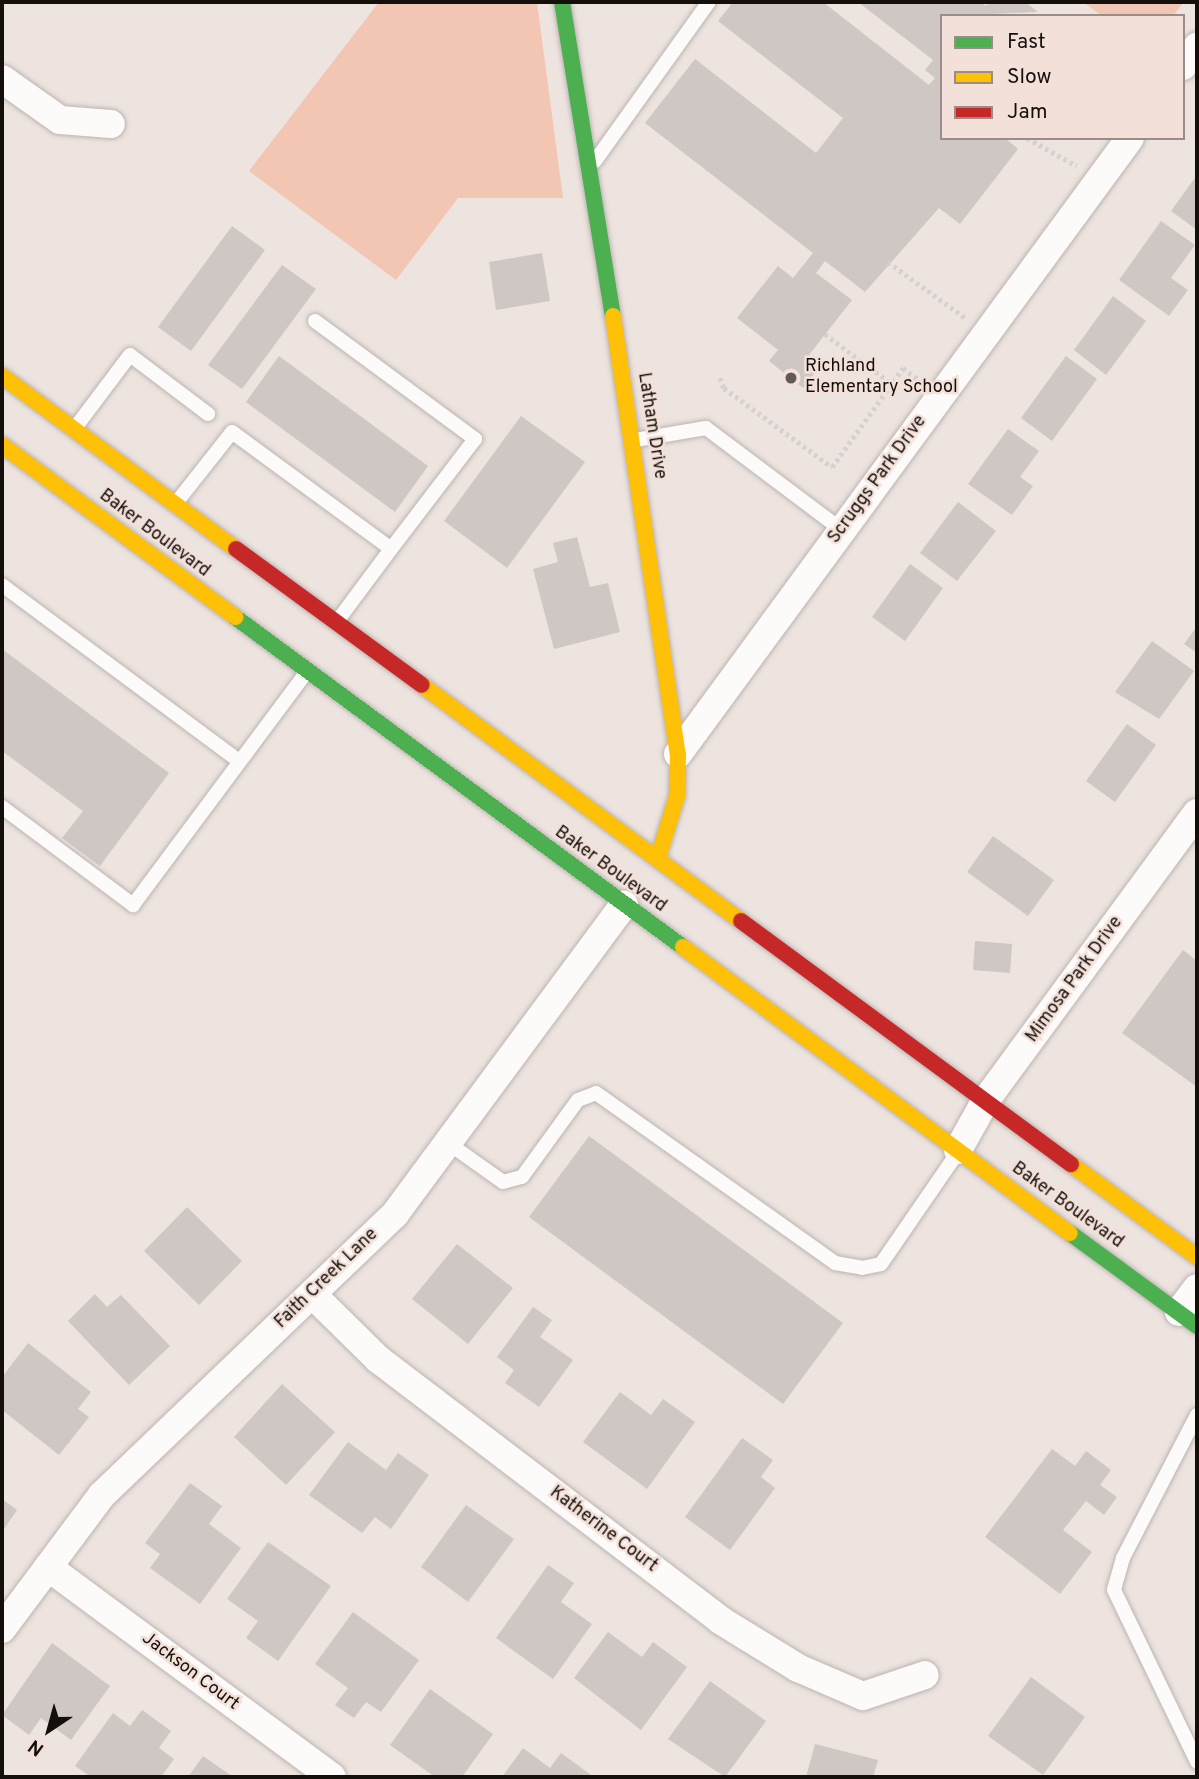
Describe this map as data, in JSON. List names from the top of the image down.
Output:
{
  "streets": {
    "main road": ["Latham Drive", "Baker Boulevard"],
    "street": [
      "Scruggs Park Drive",
      "Mimosa Park Drive",
      "Faith Creek Lane",
      "Katherine Court",
      "Jackson Court"
    ]
  },
  "crossings": [
    ["Latham Drive", "Scruggs Park Drive"],
    ["Latham Drive", "Baker Boulevard"],
    ["Latham Drive", "Faith Creek Lane"],
    ["Baker Boulevard", "Mimosa Park Drive"],
    ["Baker Boulevard", "Faith Creek Lane"],
    ["Faith Creek Lane", "Katherine Court"],
    ["Faith Creek Lane", "Jackson Court"]
  ],
  "places": ["Richland Elementary School"],
  "legend": ["Fast", "Slow", "Jam"],
  "north": "bottom left"
}
